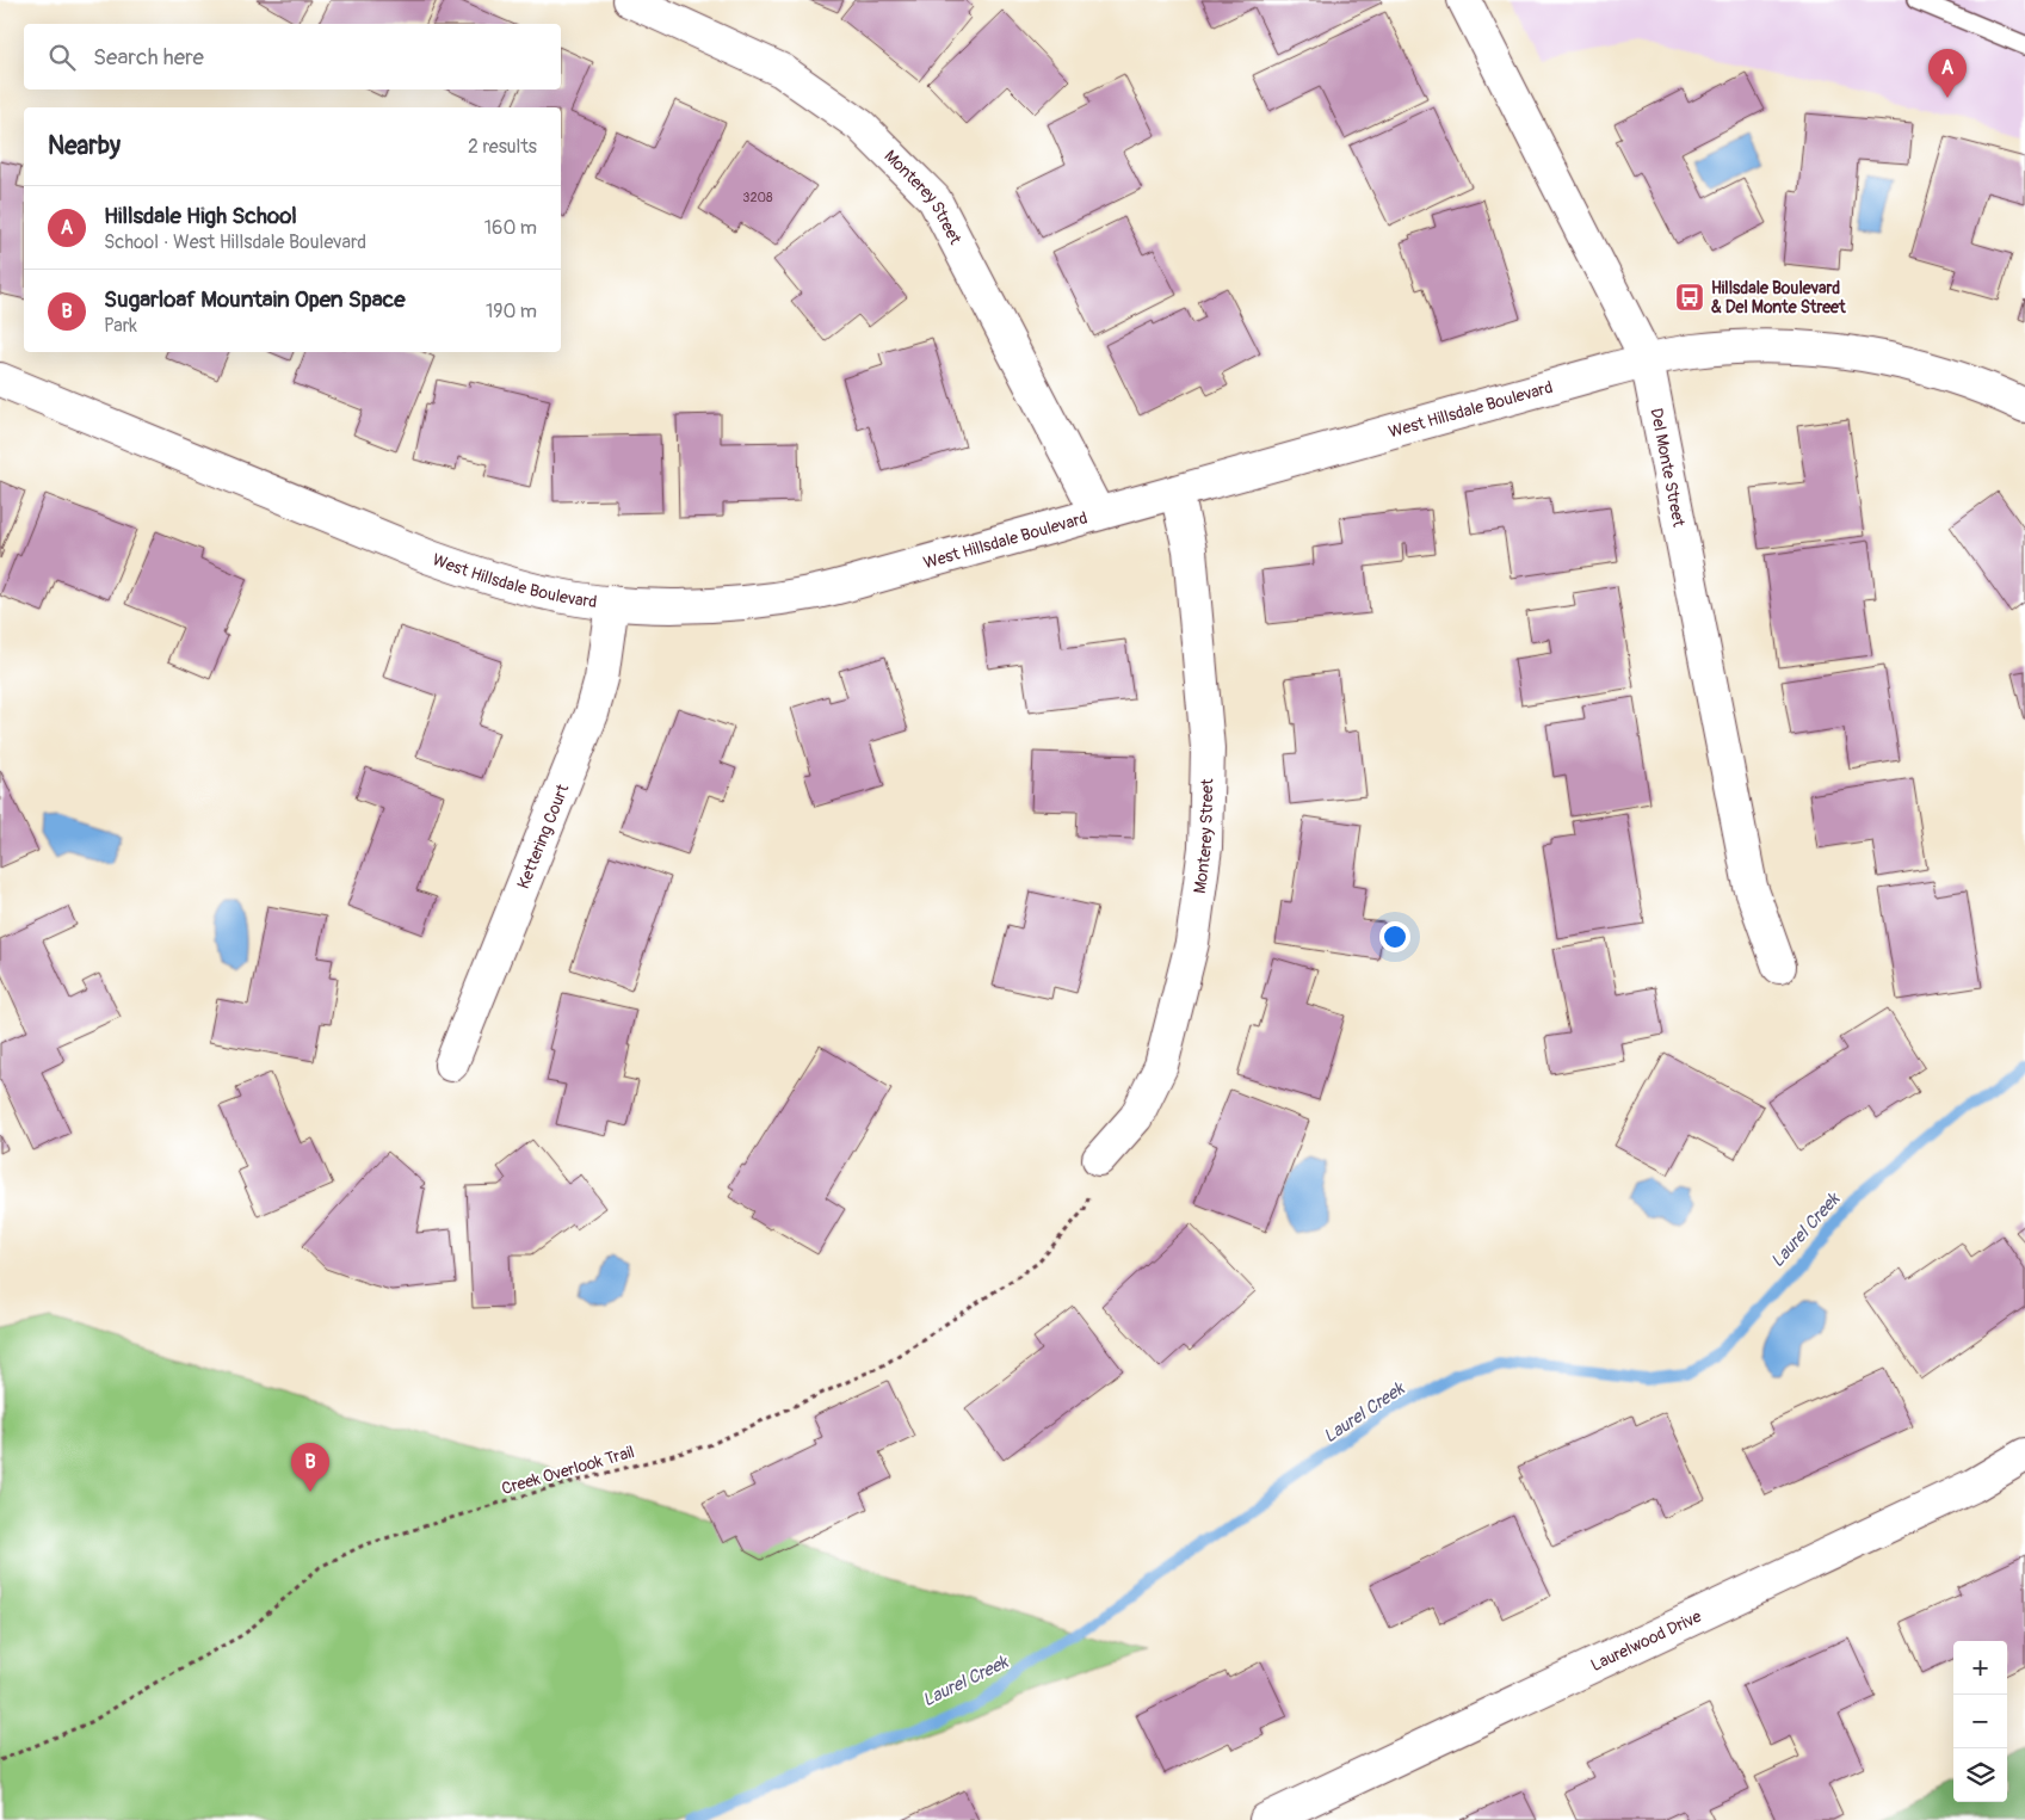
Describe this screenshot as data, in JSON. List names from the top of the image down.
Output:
{
  "streets": {
    "street": [
      "Monterey Street",
      "West Hillsdale Boulevard",
      "Del Monte Street",
      "Kettering Court",
      "Laurelwood Drive"
    ],
    "path": ["Creek Overlook Trail"]
  },
  "crossings": [
    ["Monterey Street", "West Hillsdale Boulevard"],
    ["Monterey Street", "Creek Overlook Trail"],
    ["West Hillsdale Boulevard", "Del Monte Street"],
    ["West Hillsdale Boulevard", "Kettering Court"]
  ],
  "water": ["Laurel Creek"],
  "places": {
    "bus stop": ["Hillsdale Boulevard & Del Monte Street"]
  },
  "house_numbers": ["3208"],
  "page": {
    "search": "Search here",
    "pins": ["A", "B"],
    "heading": ["Nearby", "2 results"],
    "list": [
      {
        "mark": "A",
        "name": "Hillsdale High School",
        "note": "School · West Hillsdale Boulevard",
        "value": "160 m"
      },
      {
        "mark": "B",
        "name": "Sugarloaf Mountain Open Space",
        "note": "Park",
        "value": "190 m"
      }
    ],
    "map_buttons": ["+", "−"]
  }
}
